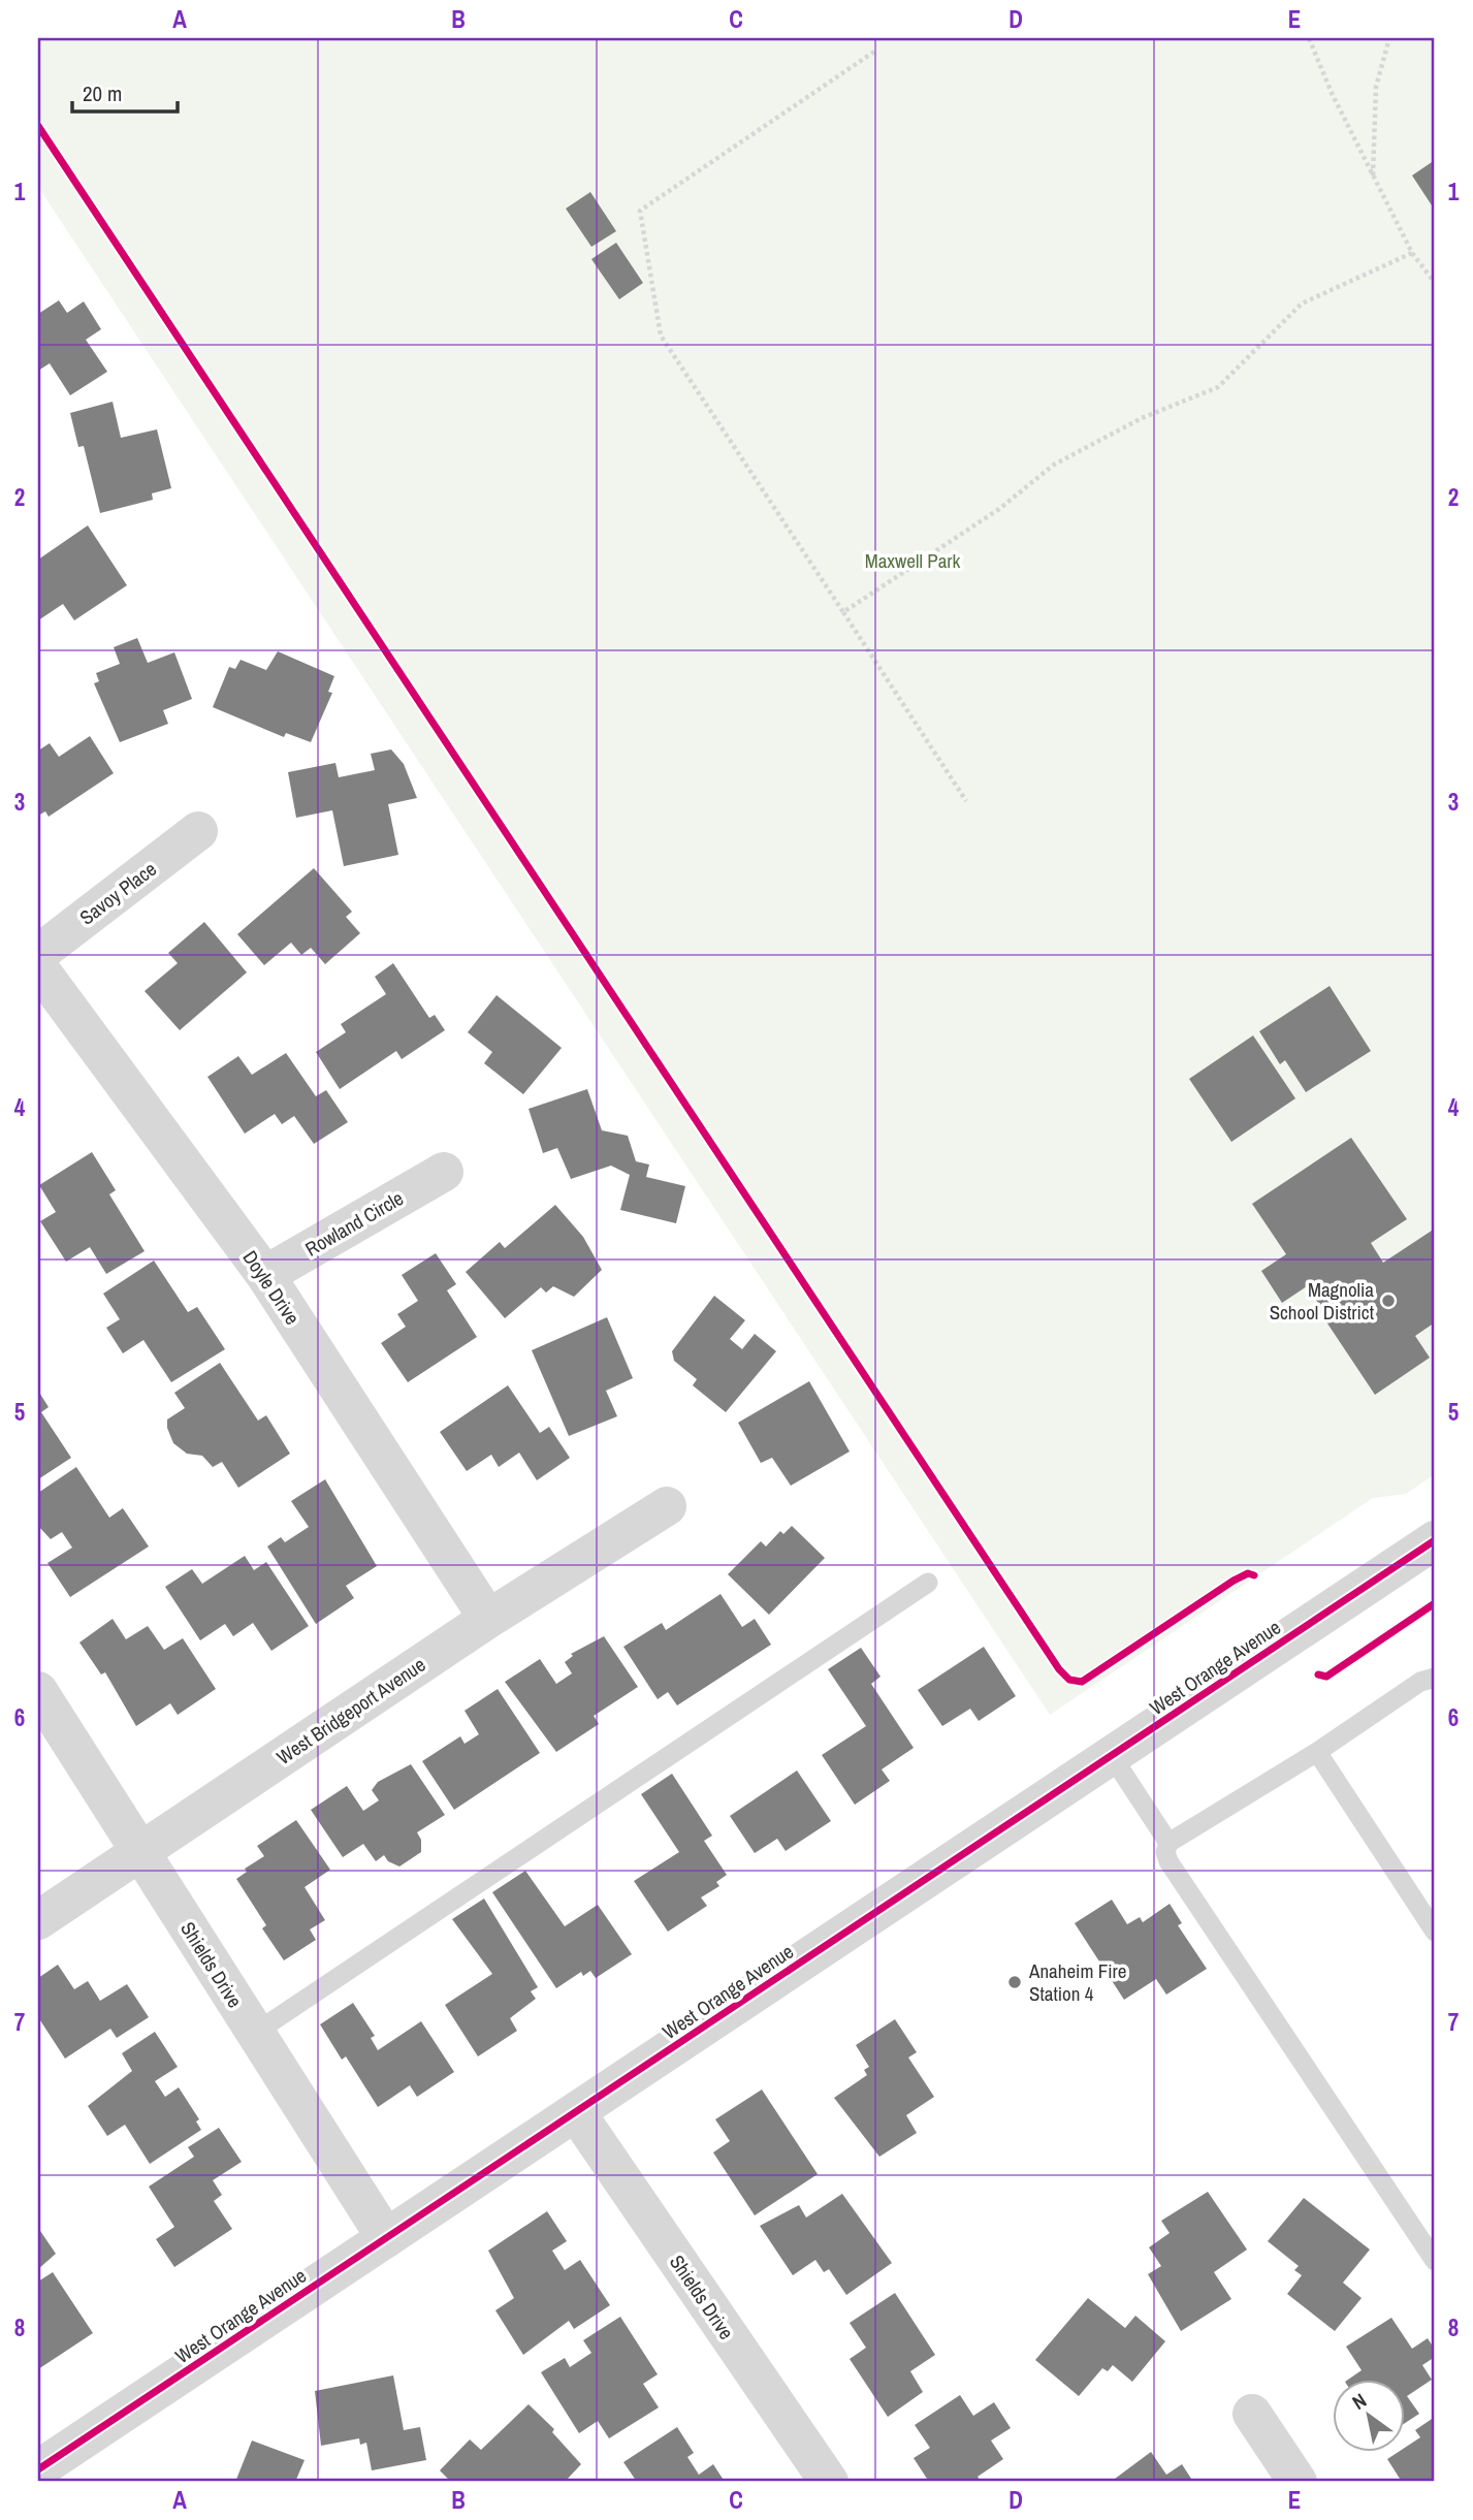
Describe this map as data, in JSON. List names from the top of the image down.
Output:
{
  "streets": {
    "street": [
      "Savoy Place",
      "Rowland Circle",
      "Doyle Drive",
      "West Orange Avenue",
      "West Bridgeport Avenue",
      "Shields Drive"
    ]
  },
  "crossings": [
    ["Rowland Circle", "Doyle Drive"],
    ["Doyle Drive", "West Bridgeport Avenue"],
    ["West Orange Avenue", "Shields Drive"],
    ["West Bridgeport Avenue", "Shields Drive"]
  ],
  "parks": ["Maxwell Park"],
  "places": ["Magnolia School District", "Anaheim Fire Station 4"],
  "scale_bar": "20 m",
  "north": "top left",
  "grid": {
    "columns": [
      "A",
      "B",
      "C",
      "D",
      "E"
    ],
    "rows": [
      "1",
      "2",
      "3",
      "4",
      "5",
      "6",
      "7",
      "8"
    ]
  }
}
